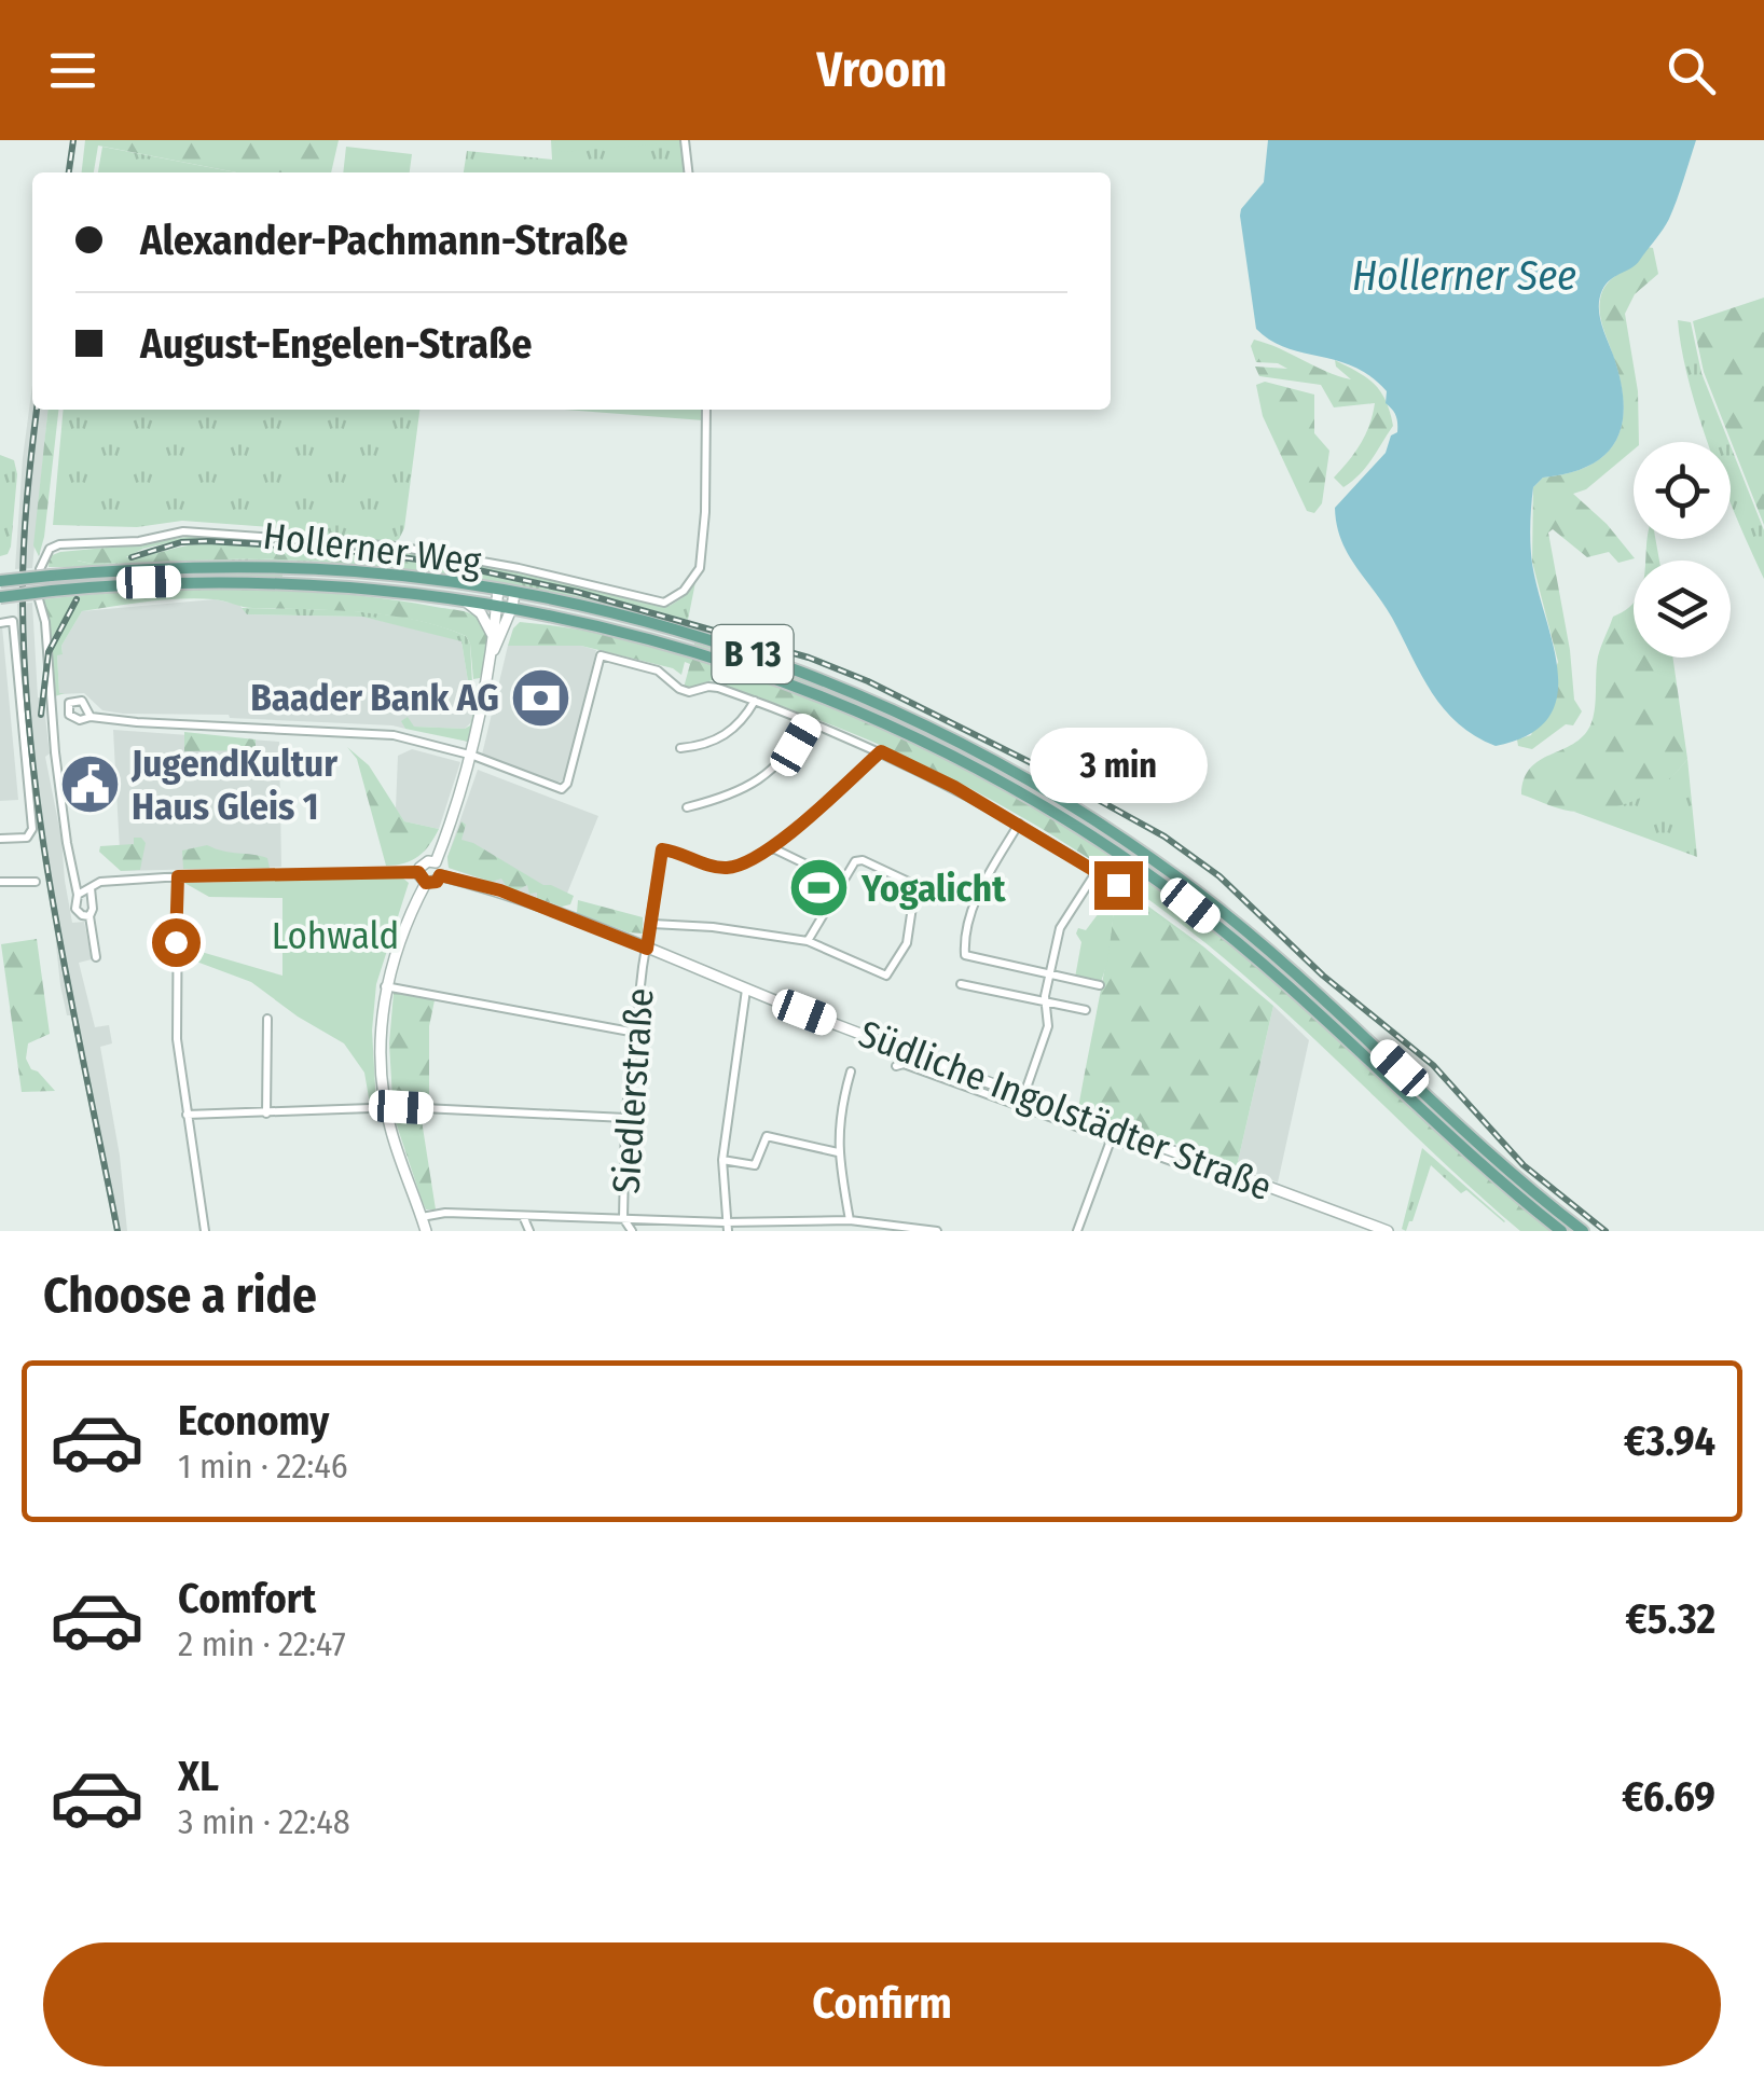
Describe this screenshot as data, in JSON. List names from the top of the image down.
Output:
{
  "streets": {
    "main road": ["B 13"],
    "street": ["Hollerner Weg", "Siedlerstraße", "Südliche Ingolstädter Straße"]
  },
  "crossings": [
    ["Hollerner Weg", "B 13"],
    ["Siedlerstraße", "Südliche Ingolstädter Straße"]
  ],
  "water": ["Hollerner See"],
  "parks": ["Lohwald"],
  "places": {
    "bank": ["Baader Bank AG"],
    "public building": ["JugendKultur Haus Gleis 1"],
    "sports": ["Yogalicht"]
  },
  "page": {
    "header": "Vroom",
    "banner": ["Alexander-Pachmann-Straße", "August-Engelen-Straße"],
    "bubble": "3 min",
    "heading": "Choose a ride",
    "list": [
      {
        "name": "Economy",
        "note": "1 min · 22:46",
        "value": "€3.94"
      },
      {
        "name": "Comfort",
        "note": "2 min · 22:47",
        "value": "€5.32"
      },
      {
        "name": "XL",
        "note": "3 min · 22:48",
        "value": "€6.69"
      }
    ],
    "buttons": "Confirm"
  }
}
